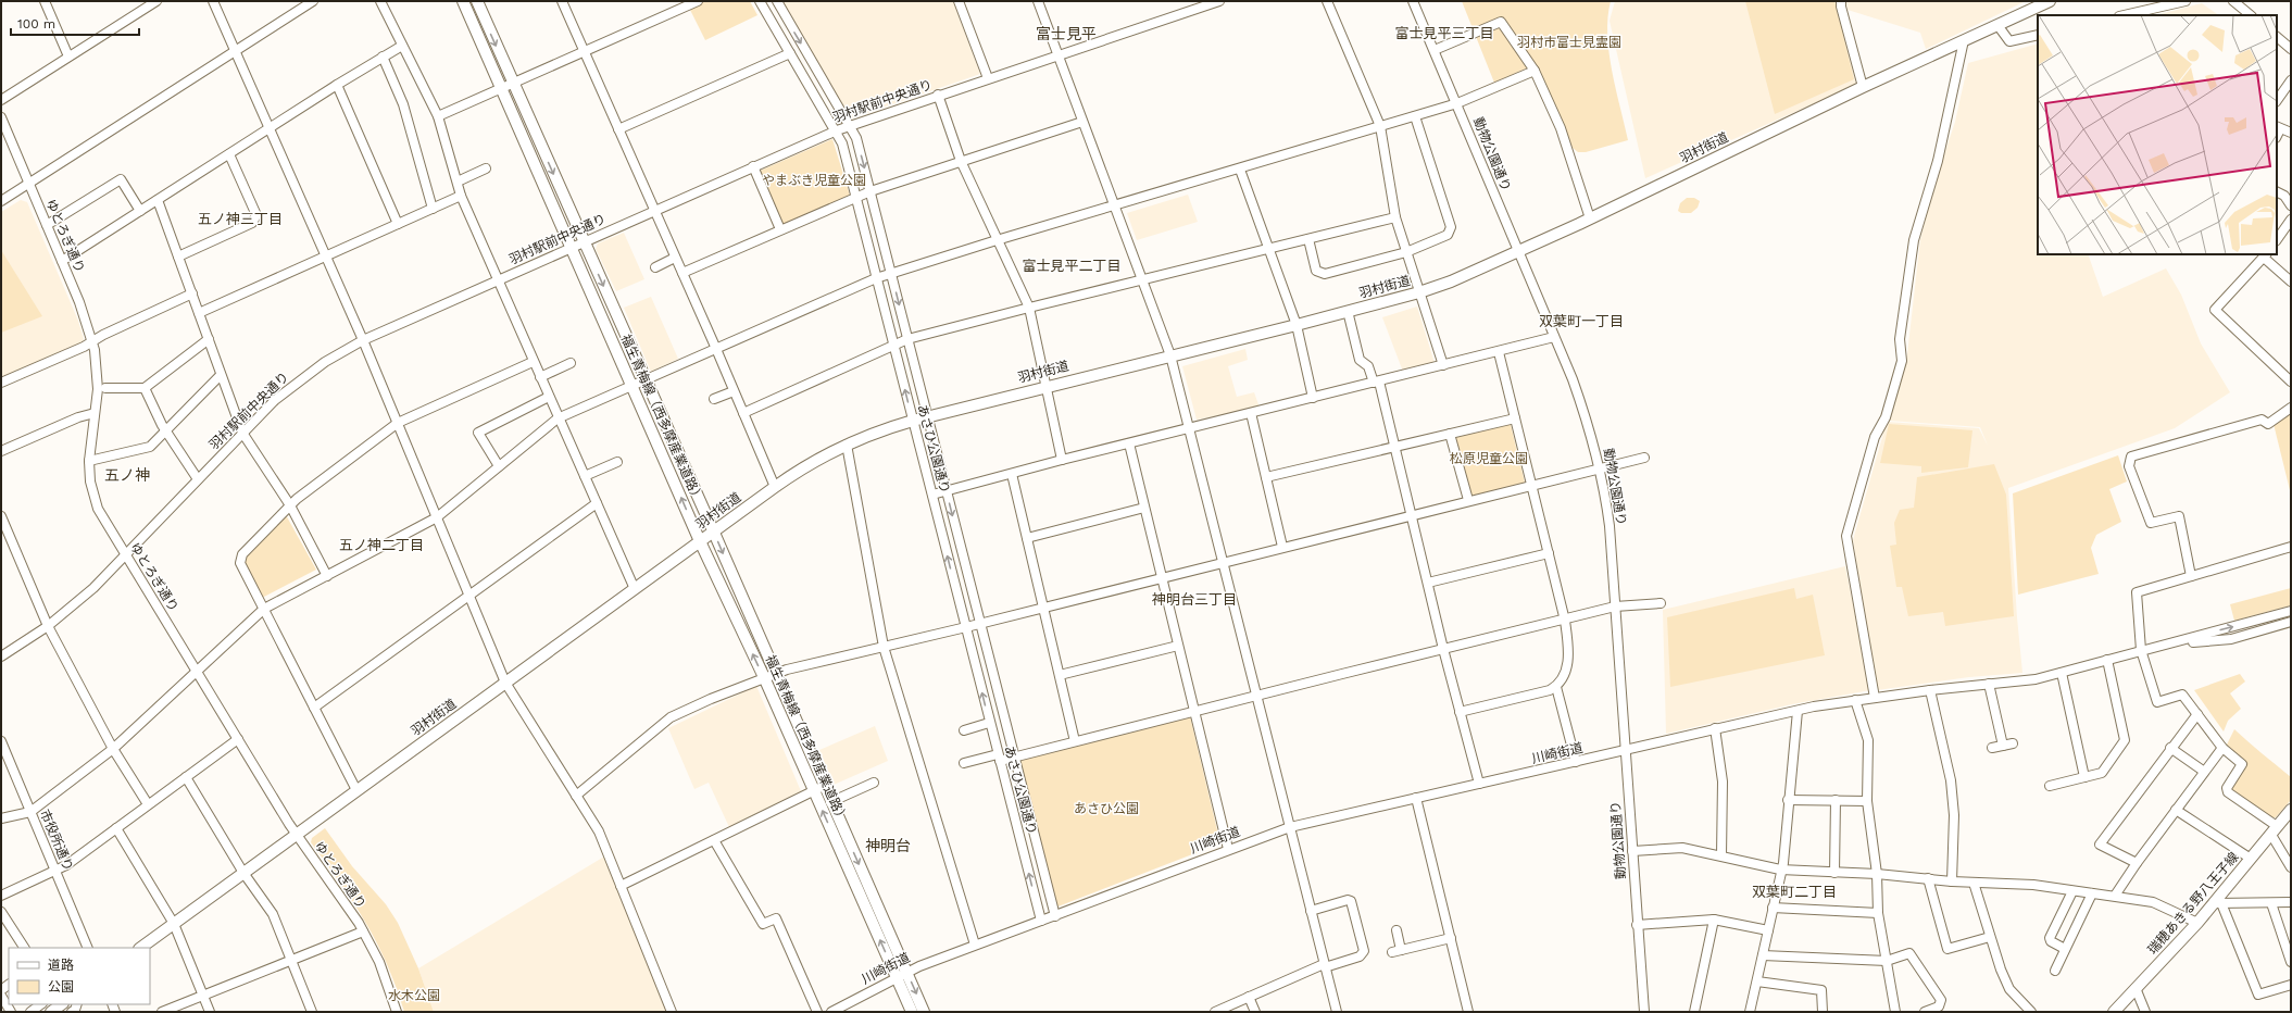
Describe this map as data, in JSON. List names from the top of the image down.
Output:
{
  "streets": {
    "main road": ["羽村街道", "福生青梅線（西多摩産業道路）", "瑞穂あきる野八王子線"],
    "street": [
      "羽村駅前中央通り",
      "動物公園通り",
      "ゆとろぎ通り",
      "あさひ公園通り",
      "川崎街道",
      "市役所通り"
    ]
  },
  "crossings": [
    ["羽村駅前中央通り", "ゆとろぎ通り"],
    ["羽村駅前中央通り", "福生青梅線（西多摩産業道路）"],
    ["羽村駅前中央通り", "あさひ公園通り"],
    ["羽村街道", "動物公園通り"],
    ["羽村街道", "ゆとろぎ通り"],
    ["羽村街道", "福生青梅線（西多摩産業道路）"],
    ["羽村街道", "あさひ公園通り"],
    ["動物公園通り", "川崎街道"],
    ["福生青梅線（西多摩産業道路）", "川崎街道"],
    ["あさひ公園通り", "川崎街道"]
  ],
  "districts": [
    "富士見平三丁目",
    "富士見平",
    "五ノ神三丁目",
    "富士見平二丁目",
    "双葉町一丁目",
    "五ノ神",
    "五ノ神二丁目",
    "神明台三丁目",
    "神明台",
    "双葉町二丁目"
  ],
  "parks": [
    "羽村市富士見霊園",
    "やまぶき児童公園",
    "松原児童公園",
    "あさひ公園",
    "水木公園"
  ],
  "legend": ["道路", "公園"],
  "scale_bar": "100 m"
}
